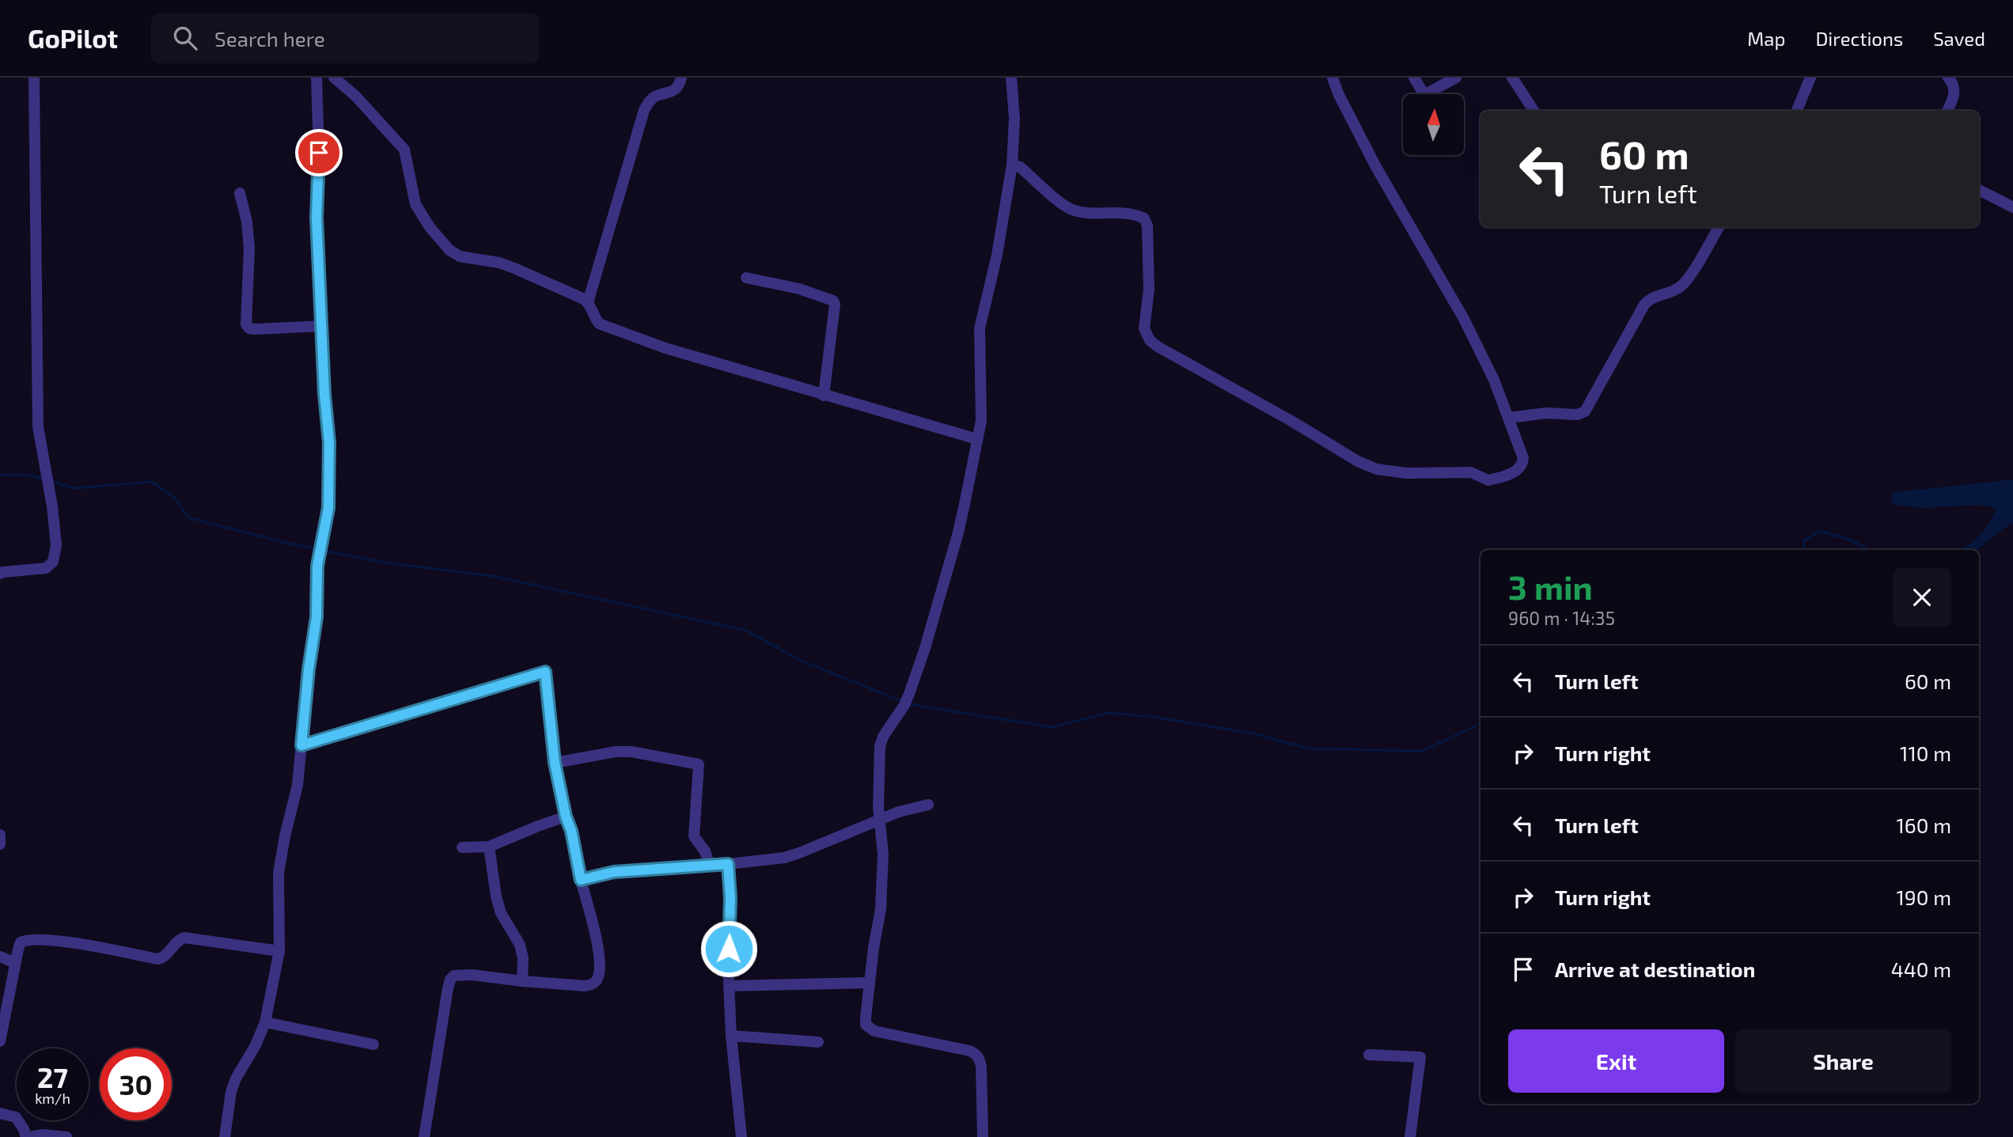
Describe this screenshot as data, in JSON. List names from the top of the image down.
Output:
{
  "north": "top",
  "page": {
    "header": "GoPilot",
    "search": "Search here",
    "nav": ["Map", "Directions", "Saved"],
    "turn": ["60 m", "Turn left"],
    "heading": ["3 min", "960 m · 14:35"],
    "list": [
      {
        "name": "Turn left",
        "value": "60 m"
      },
      {
        "name": "Turn right",
        "value": "110 m"
      },
      {
        "name": "Turn left",
        "value": "160 m"
      },
      {
        "name": "Turn right",
        "value": "190 m"
      },
      {
        "name": "Arrive at destination",
        "value": "440 m"
      }
    ],
    "buttons": ["Exit", "Share"],
    "speed": "27 km/h",
    "limit": "30"
  }
}
